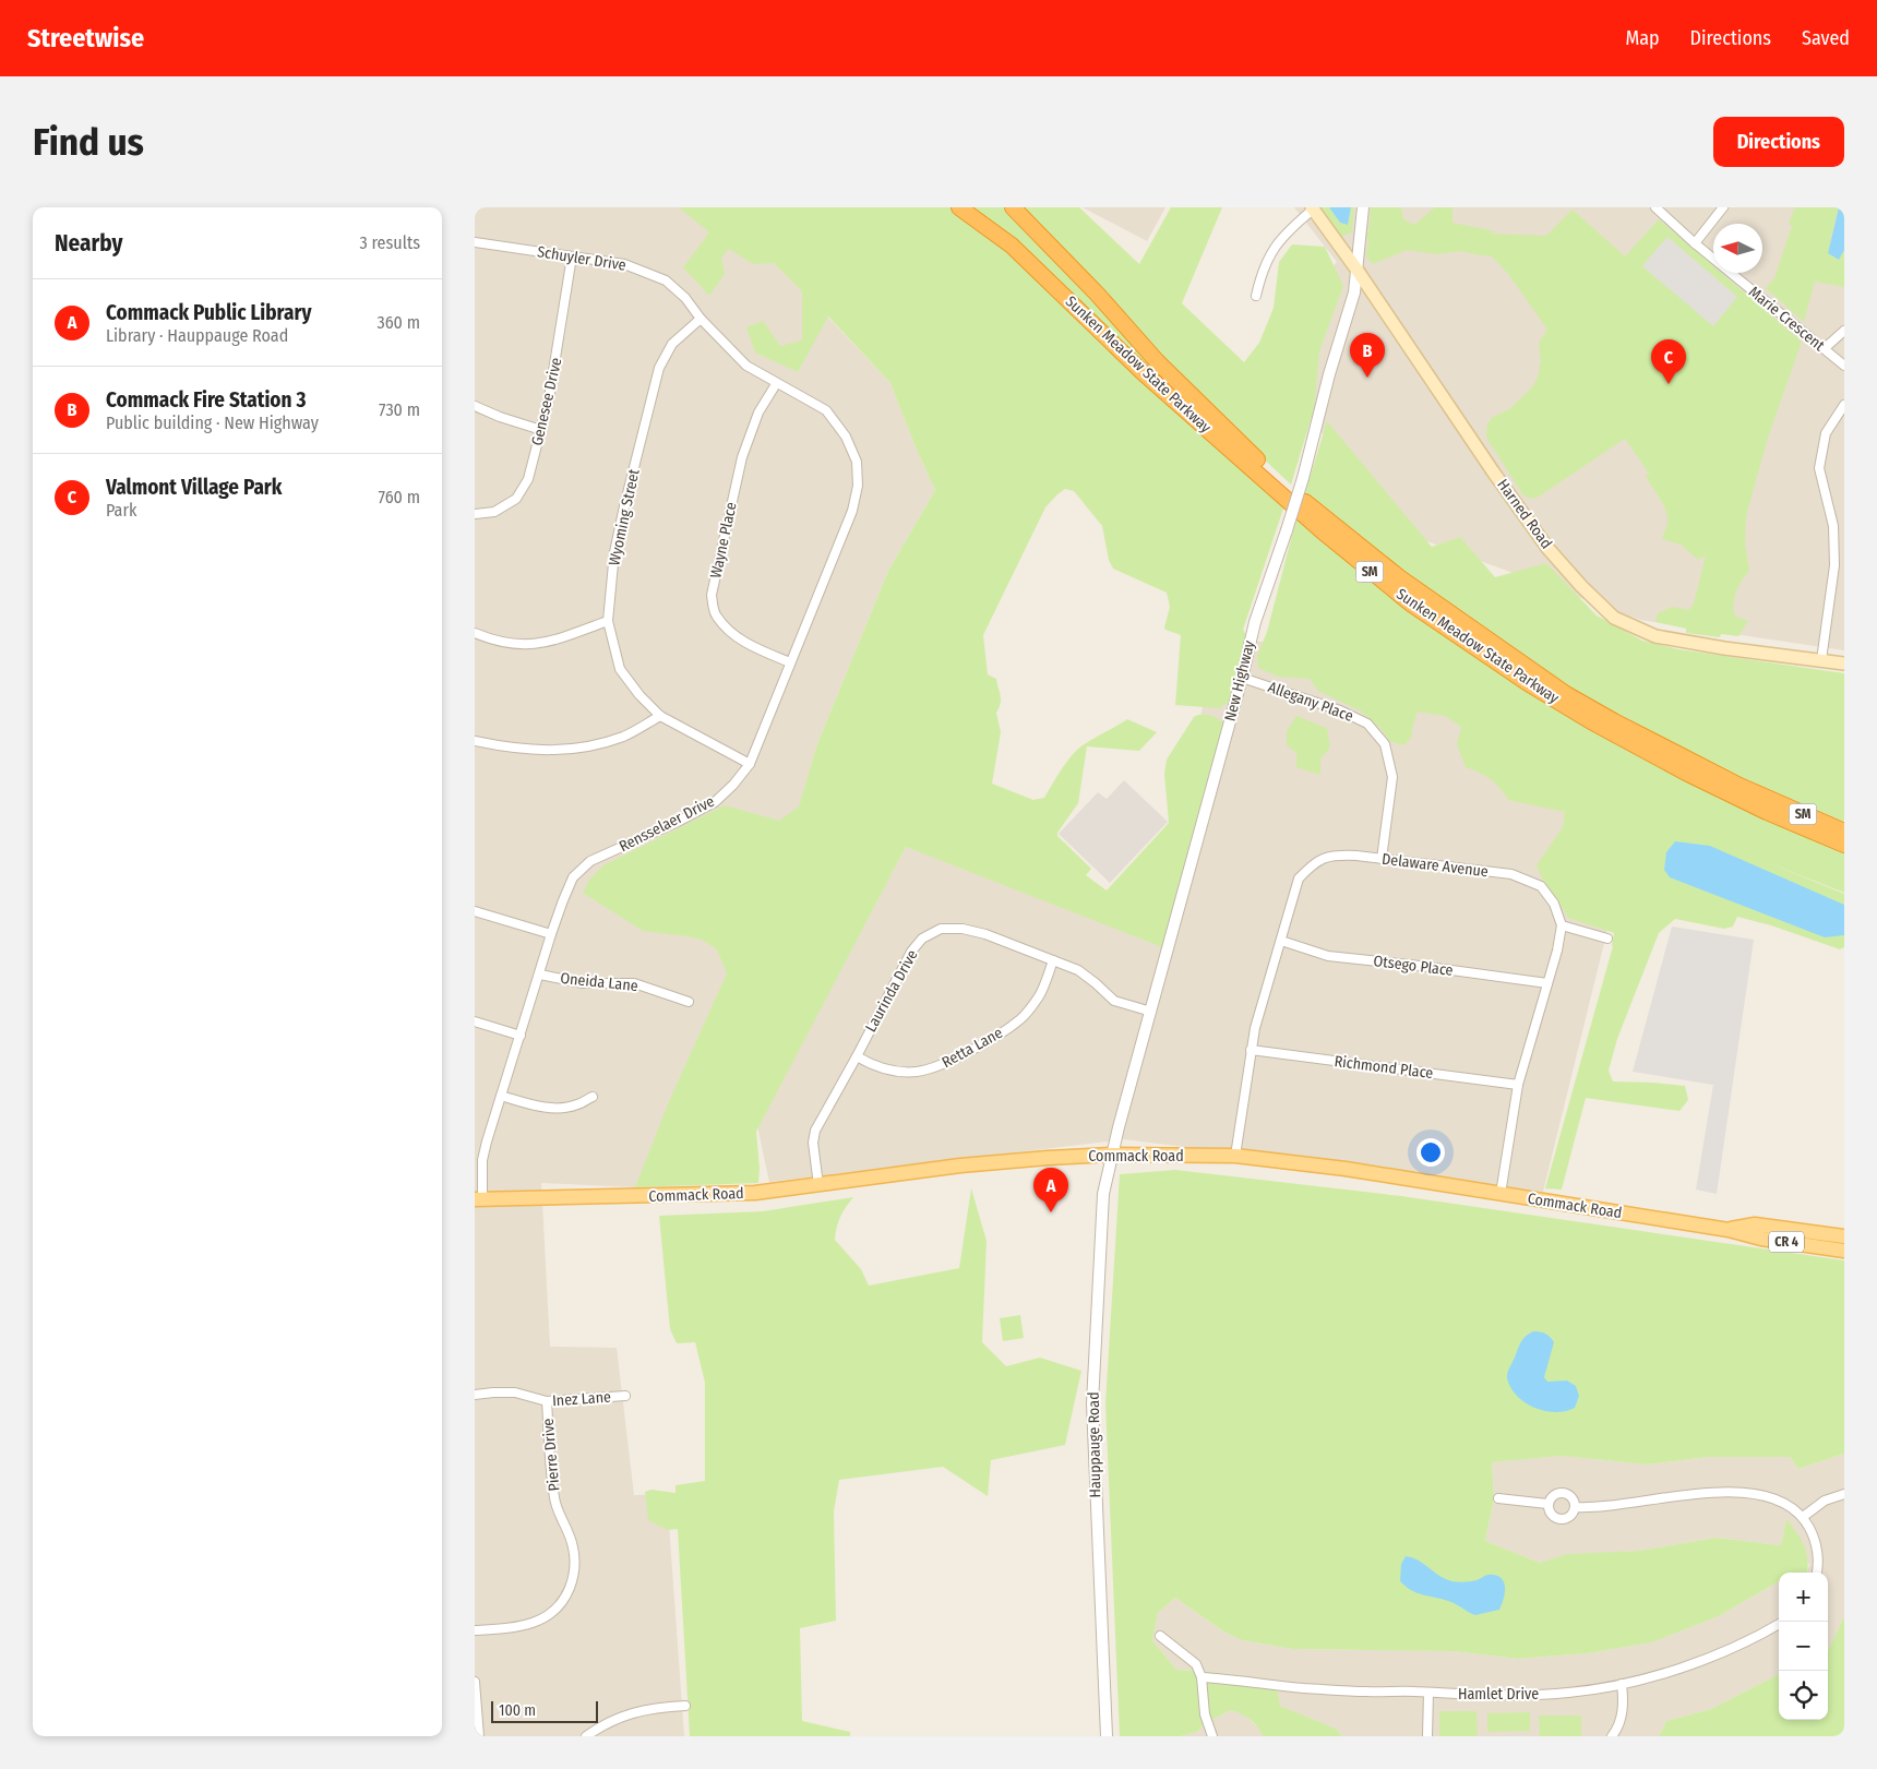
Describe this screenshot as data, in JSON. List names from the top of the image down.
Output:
{
  "streets": {
    "highway": ["Sunken Meadow State Parkway", "SM"],
    "main road": ["Harned Road", "Commack Road", "CR 4"],
    "street": [
      "Schuyler Drive",
      "Marie Crescent",
      "Genesee Drive",
      "Wyoming Street",
      "Wayne Place",
      "New Highway",
      "Allegany Place",
      "Rensselaer Drive",
      "Delaware Avenue",
      "Otsego Place",
      "Oneida Lane",
      "Laurinda Drive",
      "Retta Lane",
      "Richmond Place",
      "Inez Lane",
      "Hauppauge Road",
      "Pierre Drive",
      "Hamlet Drive"
    ]
  },
  "crossings": [
    ["Schuyler Drive", "Genesee Drive"],
    ["Schuyler Drive", "Wyoming Street"],
    ["Schuyler Drive", "Wayne Place"],
    ["Schuyler Drive", "Rensselaer Drive"],
    ["Harned Road", "New Highway"],
    ["Wyoming Street", "Rensselaer Drive"],
    ["Wayne Place", "Rensselaer Drive"],
    ["New Highway", "Allegany Place"],
    ["New Highway", "Laurinda Drive"],
    ["New Highway", "Commack Road"],
    ["New Highway", "Hauppauge Road"],
    ["Allegany Place", "Delaware Avenue"],
    ["Rensselaer Drive", "Oneida Lane"],
    ["Rensselaer Drive", "Commack Road"],
    ["Delaware Avenue", "Otsego Place"],
    ["Delaware Avenue", "Richmond Place"],
    ["Delaware Avenue", "Commack Road"],
    ["Laurinda Drive", "Retta Lane"],
    ["Laurinda Drive", "Commack Road"],
    ["Commack Road", "Hauppauge Road"],
    ["Inez Lane", "Pierre Drive"]
  ],
  "scale_bar": "100 m",
  "north": "left",
  "page": {
    "header": "Streetwise",
    "nav": ["Map", "Directions", "Saved"],
    "buttons": "Directions",
    "title": "Find us",
    "heading": ["Nearby", "3 results"],
    "list": [
      {
        "mark": "A",
        "name": "Commack Public Library",
        "note": "Library · Hauppauge Road",
        "value": "360 m"
      },
      {
        "mark": "B",
        "name": "Commack Fire Station 3",
        "note": "Public building · New Highway",
        "value": "730 m"
      },
      {
        "mark": "C",
        "name": "Valmont Village Park",
        "note": "Park",
        "value": "760 m"
      }
    ],
    "pins": ["B", "C", "A"],
    "map_buttons": ["+", "−"],
    "scale": "100 m"
  }
}
